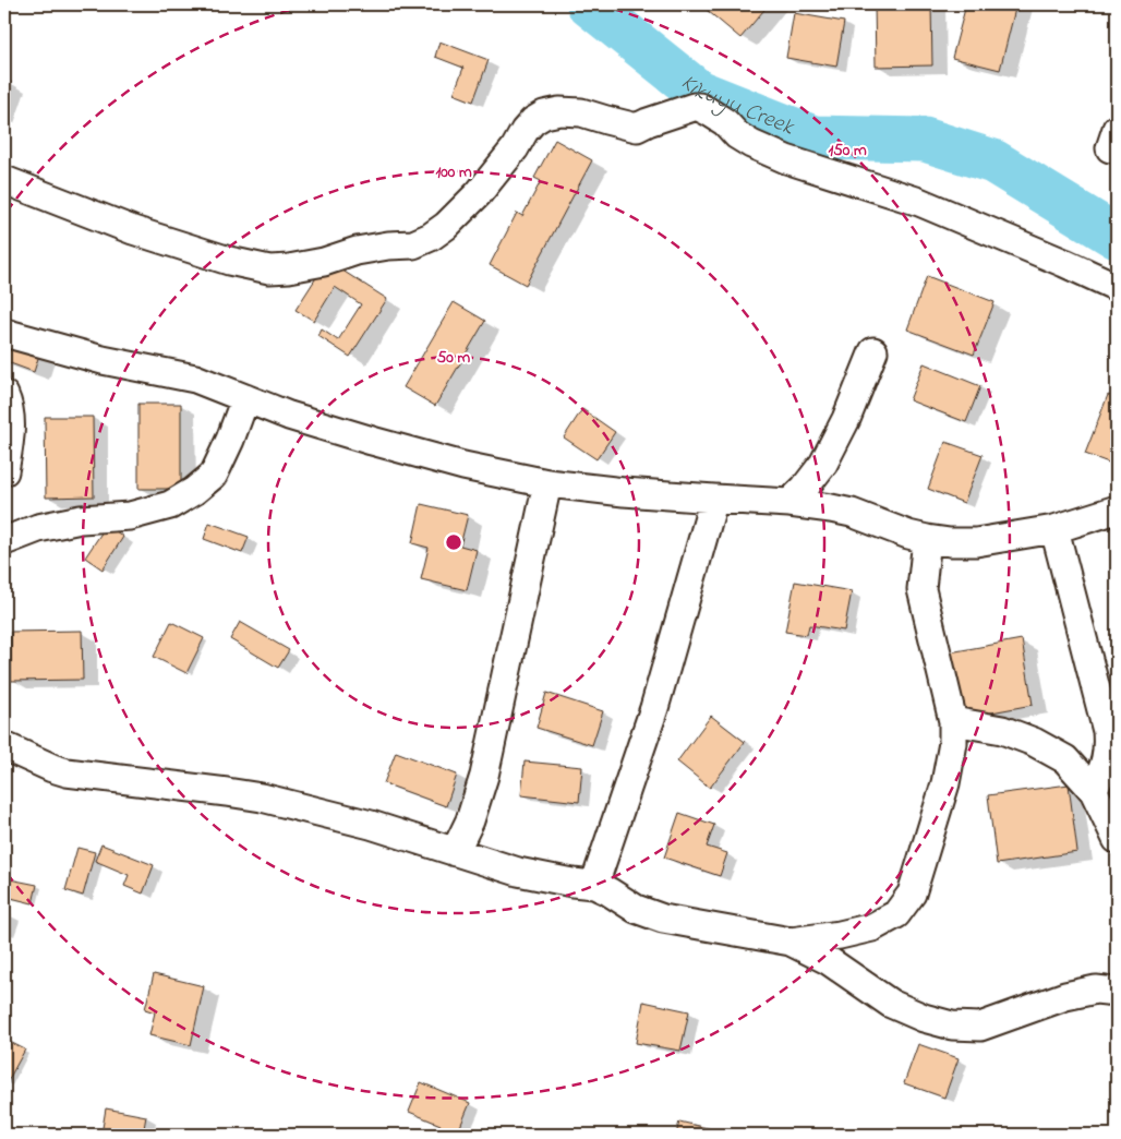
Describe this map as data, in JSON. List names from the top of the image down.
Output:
{
  "water": ["Kikuyu Creek"],
  "rings": ["150 m", "100 m", "50 m"]
}
